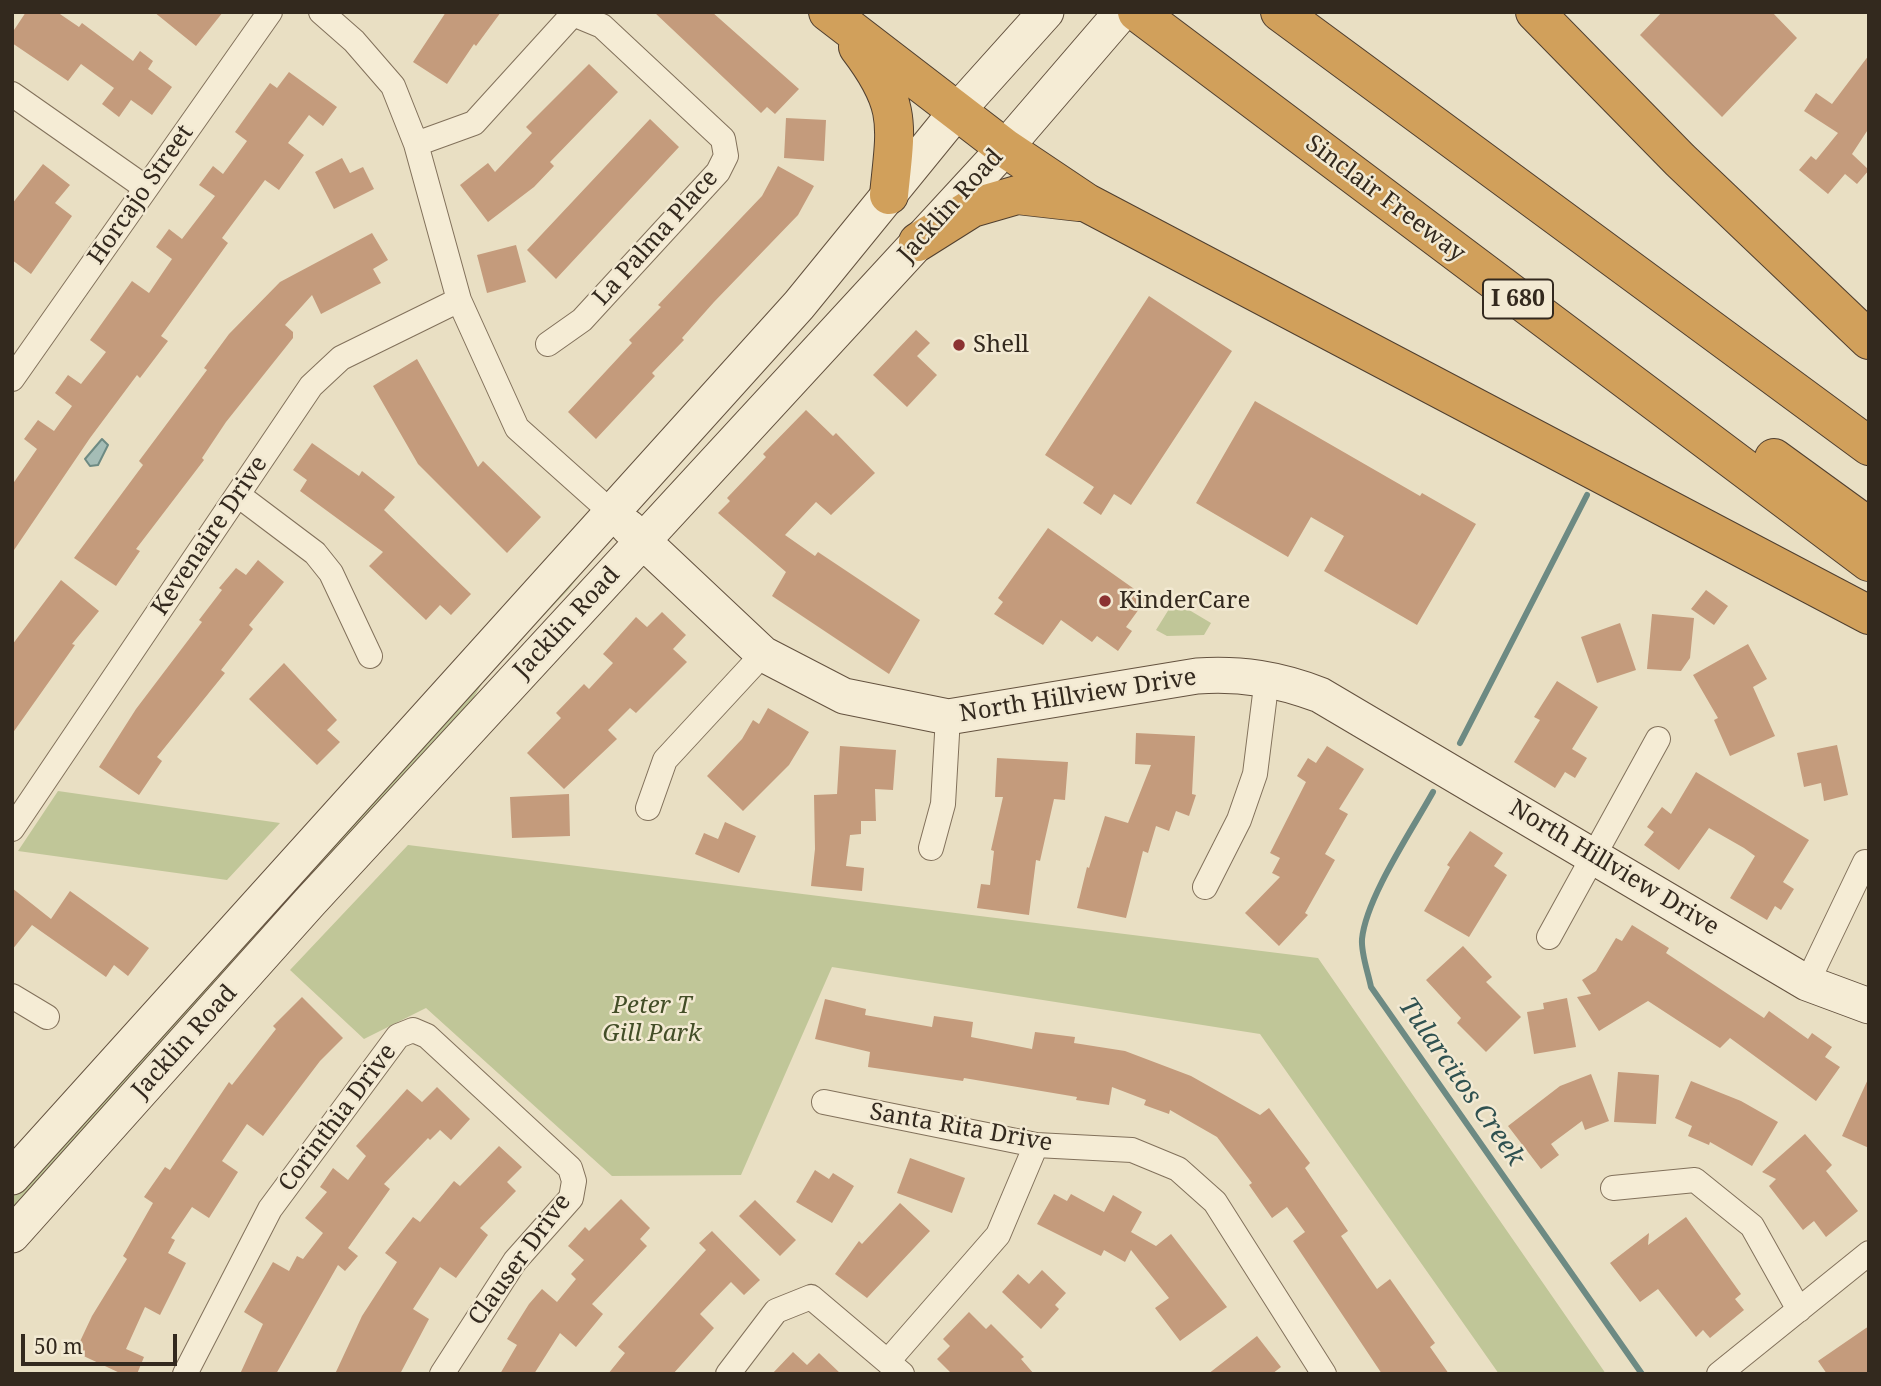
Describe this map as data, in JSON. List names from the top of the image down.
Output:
{
  "streets": {
    "highway": ["Sinclair Freeway", "I 680"],
    "main road": ["Jacklin Road", "North Hillview Drive"],
    "street": [
      "Horcajo Street",
      "La Palma Place",
      "Kevenaire Drive",
      "Corinthia Drive",
      "Santa Rita Drive",
      "Clauser Drive"
    ]
  },
  "crossings": [
    ["Sinclair Freeway", "I 680"],
    ["Jacklin Road", "North Hillview Drive"],
    ["La Palma Place", "North Hillview Drive"],
    ["Kevenaire Drive", "North Hillview Drive"],
    ["Corinthia Drive", "Clauser Drive"]
  ],
  "water": ["Tularcitos Creek"],
  "parks": ["Peter T Gill Park"],
  "places": ["Shell", "KinderCare"],
  "scale_bar": "50 m"
}
